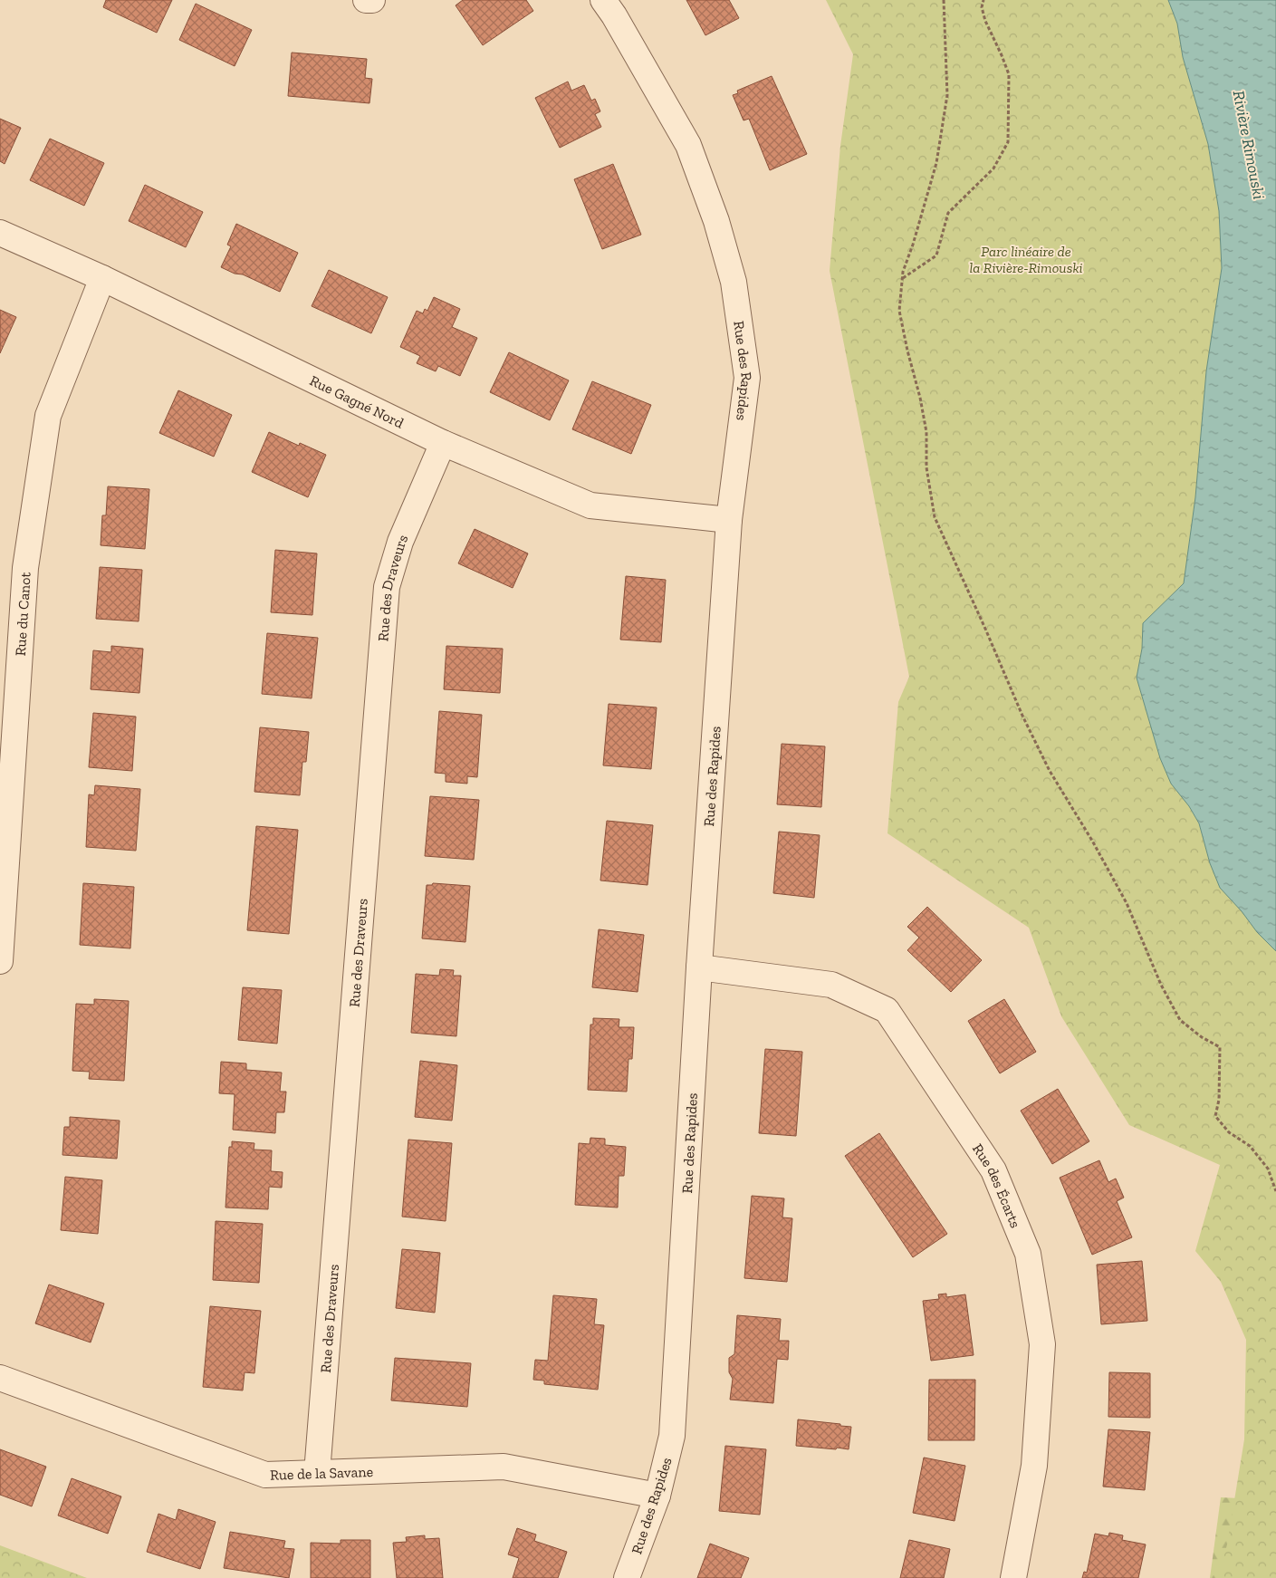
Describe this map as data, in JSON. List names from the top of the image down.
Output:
{
  "streets": {
    "street": [
      "Rue des Rapides",
      "Rue Gagné Nord",
      "Rue des Draveurs",
      "Rue du Canot",
      "Rue des Écarts",
      "Rue de la Savane"
    ]
  },
  "crossings": [
    ["Rue des Rapides", "Rue Gagné Nord"],
    ["Rue des Rapides", "Rue des Écarts"],
    ["Rue des Rapides", "Rue de la Savane"],
    ["Rue Gagné Nord", "Rue des Draveurs"],
    ["Rue Gagné Nord", "Rue du Canot"],
    ["Rue des Draveurs", "Rue de la Savane"]
  ],
  "water": ["Rivière Rimouski"],
  "parks": ["Parc linéaire de la Rivière-Rimouski"]
}
